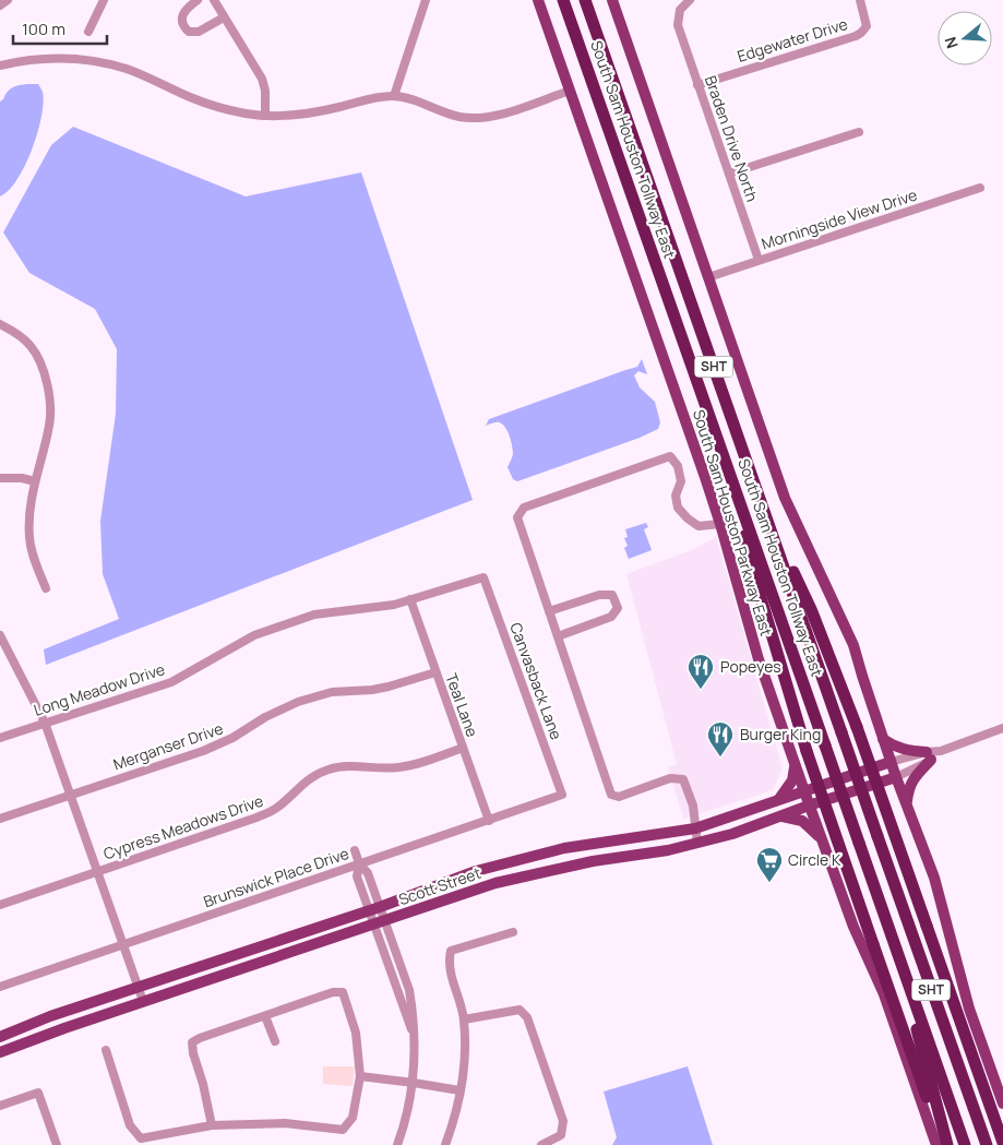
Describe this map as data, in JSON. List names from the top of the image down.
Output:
{
  "streets": {
    "highway": ["South Sam Houston Tollway East", "SHT"],
    "main road": ["South Sam Houston Parkway East", "Scott Street"],
    "street": [
      "Edgewater Drive",
      "Braden Drive North",
      "Morningside View Drive",
      "Canvasback Lane",
      "Long Meadow Drive",
      "Teal Lane",
      "Merganser Drive",
      "Cypress Meadows Drive",
      "Brunswick Place Drive"
    ]
  },
  "crossings": [
    ["Edgewater Drive", "Braden Drive North"],
    ["Braden Drive North", "Morningside View Drive"],
    ["South Sam Houston Parkway East", "Scott Street"],
    ["Canvasback Lane", "Long Meadow Drive"],
    ["Canvasback Lane", "Brunswick Place Drive"],
    ["Long Meadow Drive", "Teal Lane"],
    ["Teal Lane", "Merganser Drive"],
    ["Teal Lane", "Cypress Meadows Drive"],
    ["Teal Lane", "Brunswick Place Drive"]
  ],
  "places": {
    "restaurant": ["Popeyes", "Burger King"],
    "supermarket": ["Circle K"]
  },
  "scale_bar": "100 m",
  "north": "left"
}
